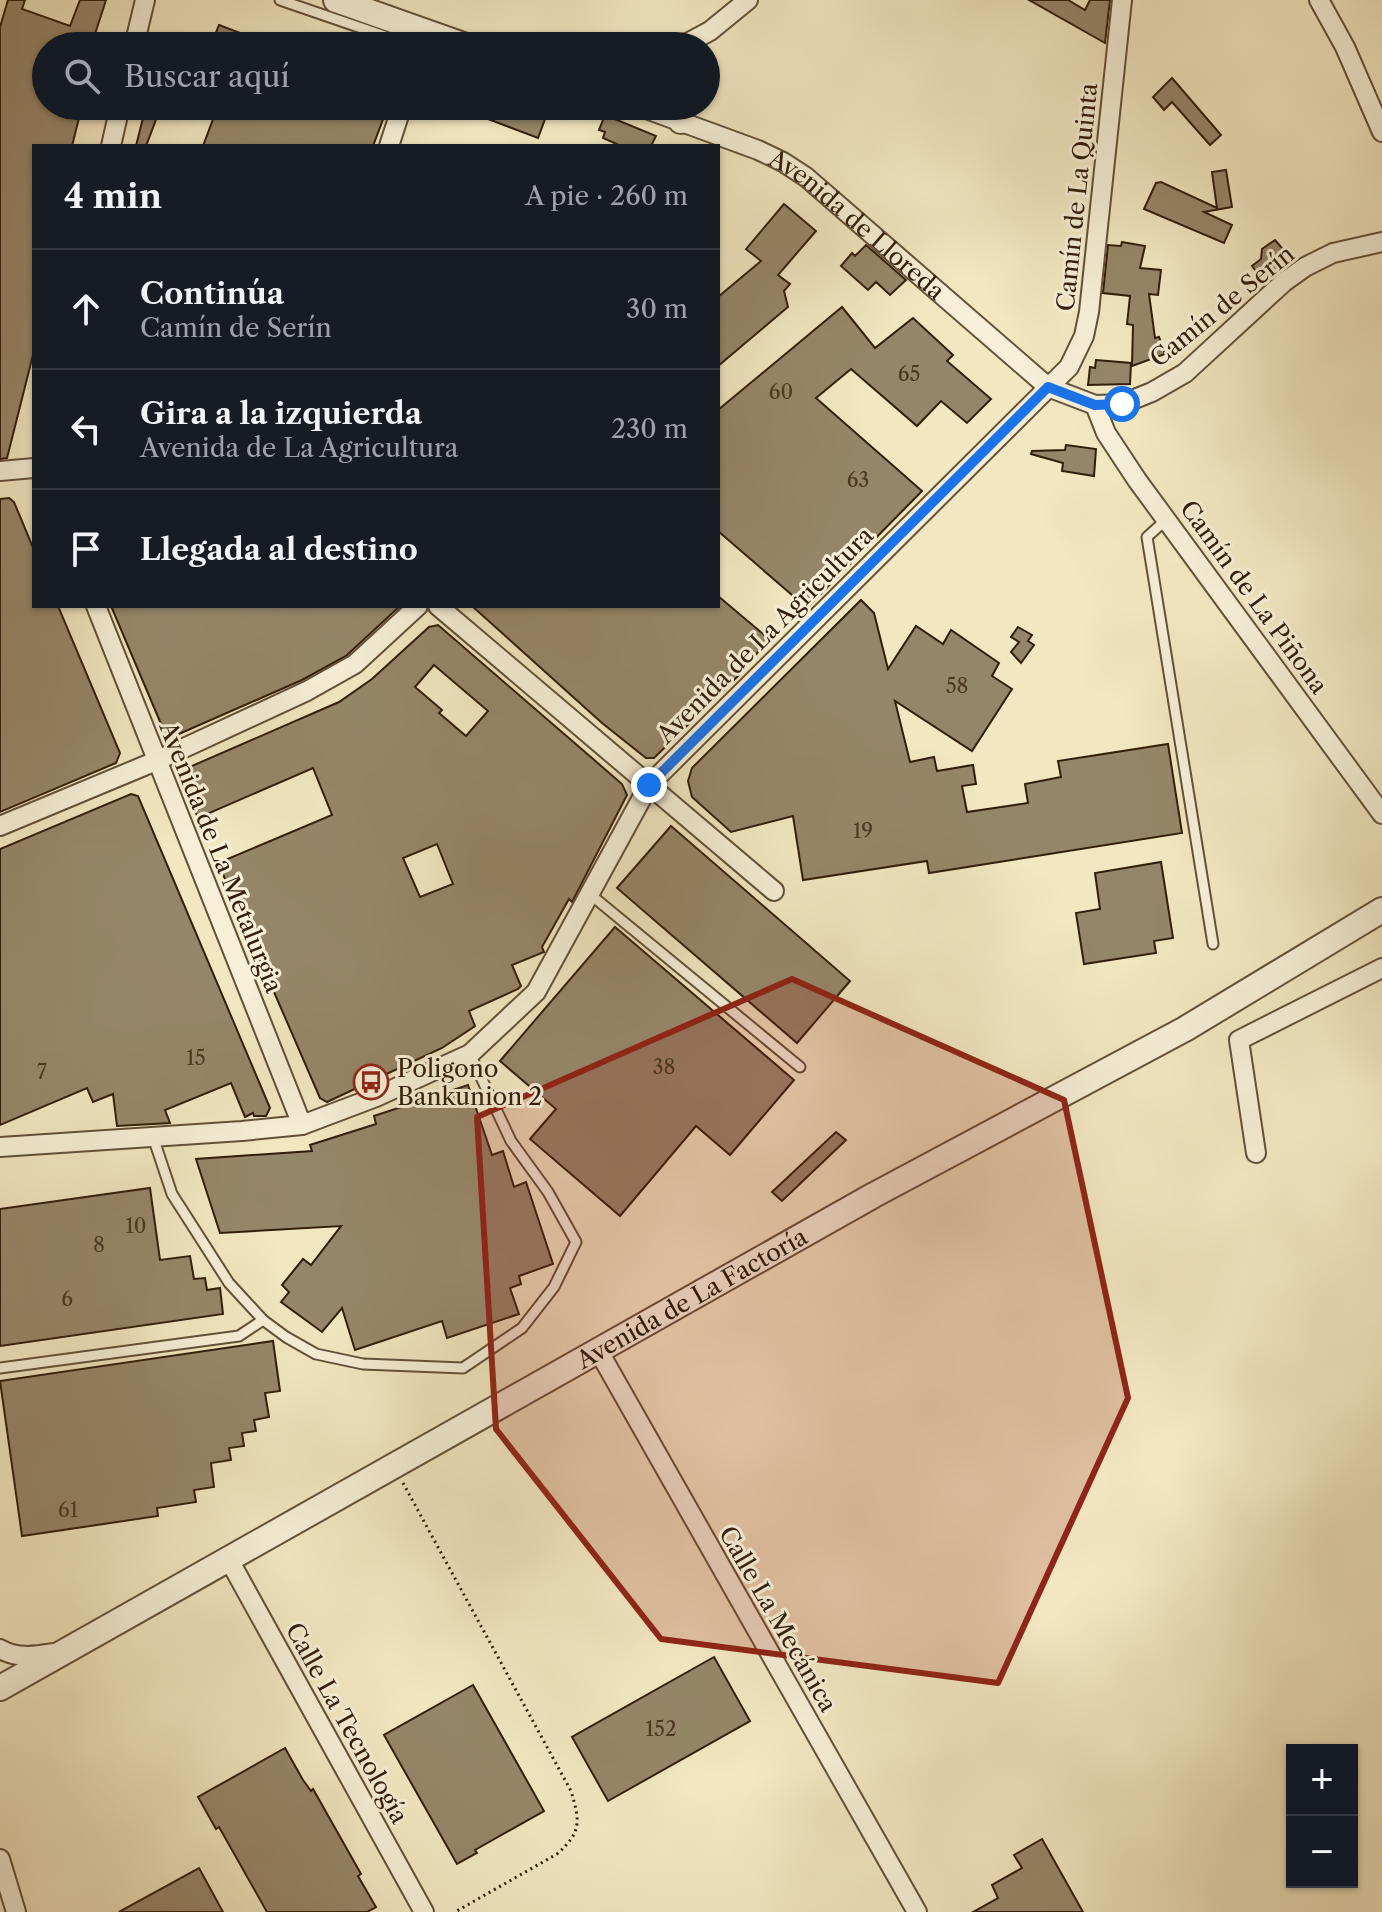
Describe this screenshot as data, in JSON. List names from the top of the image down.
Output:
{
  "streets": {
    "street": [
      "Camín de La Quinta",
      "Avenida de Lloreda",
      "Camín de Serín",
      "Camín de La Piñona",
      "Avenida de La Agricultura",
      "Avenida de La Metalurgia",
      "Avenida de La Factoría",
      "Calle La Mecánica",
      "Calle La Tecnología"
    ]
  },
  "crossings": [
    ["Camín de La Quinta", "Avenida de Lloreda"],
    ["Camín de La Quinta", "Camín de Serín"],
    ["Camín de La Quinta", "Avenida de La Agricultura"],
    ["Avenida de Lloreda", "Camín de Serín"],
    ["Avenida de Lloreda", "Avenida de La Agricultura"],
    ["Camín de Serín", "Camín de La Piñona"],
    ["Camín de Serín", "Avenida de La Agricultura"],
    ["Avenida de La Agricultura", "Avenida de La Metalurgia"],
    ["Avenida de La Factoría", "Calle La Mecánica"],
    ["Avenida de La Factoría", "Calle La Tecnología"]
  ],
  "places": {
    "bus stop": ["Poligono Bankunion 2"]
  },
  "house_numbers": [
    "65",
    "60",
    "63",
    "58",
    "19",
    "15",
    "38",
    "7",
    "10",
    "8",
    "6",
    "61",
    "152"
  ],
  "page": {
    "search": "Buscar aquí",
    "heading": ["4 min", "A pie · 260 m"],
    "list": [
      ["Continúa", "Camín de Serín", "30 m"],
      ["Gira a la izquierda", "Avenida de La Agricultura", "230 m"],
      "Llegada al destino"
    ],
    "map_buttons": ["+", "−"]
  }
}
